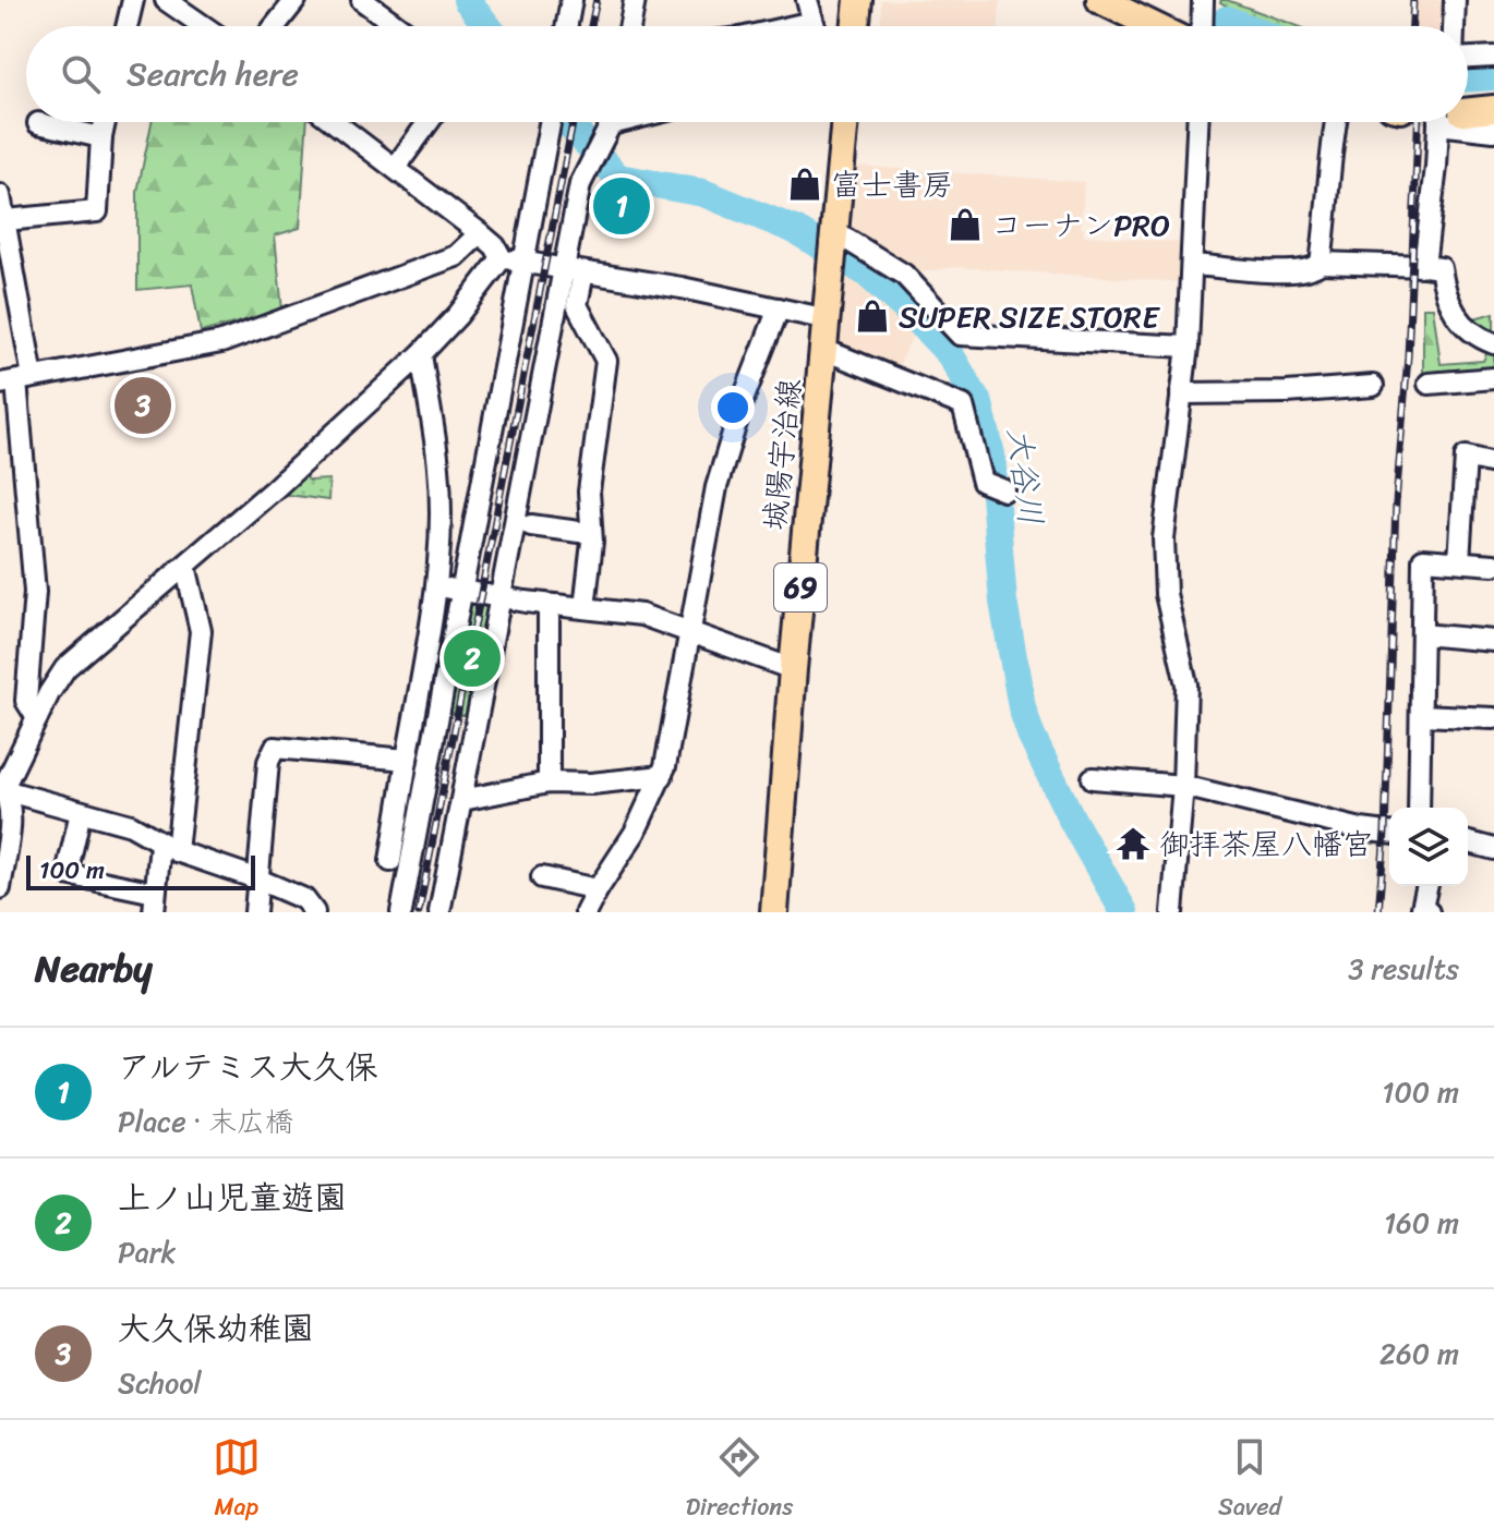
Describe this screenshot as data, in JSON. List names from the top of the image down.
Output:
{
  "streets": {
    "main road": ["城陽宇治線", "69"]
  },
  "water": ["大谷川"],
  "places": {
    "shop": ["富士書房", "コーナンPRO", "SUPER SIZE STORE"],
    "temple": ["御拝茶屋八幡宮"]
  },
  "scale_bar": "100 m",
  "page": {
    "search": "Search here",
    "pins": ["1", "3", "2"],
    "scale": "100 m",
    "heading": ["Nearby", "3 results"],
    "list": [
      {
        "mark": "1",
        "name": "アルテミス大久保",
        "note": "Place · 末広橋",
        "value": "100 m"
      },
      {
        "mark": "2",
        "name": "上ノ山児童遊園",
        "note": "Park",
        "value": "160 m"
      },
      {
        "mark": "3",
        "name": "大久保幼稚園",
        "note": "School",
        "value": "260 m"
      }
    ],
    "nav": ["Map", "Directions", "Saved"]
  }
}
